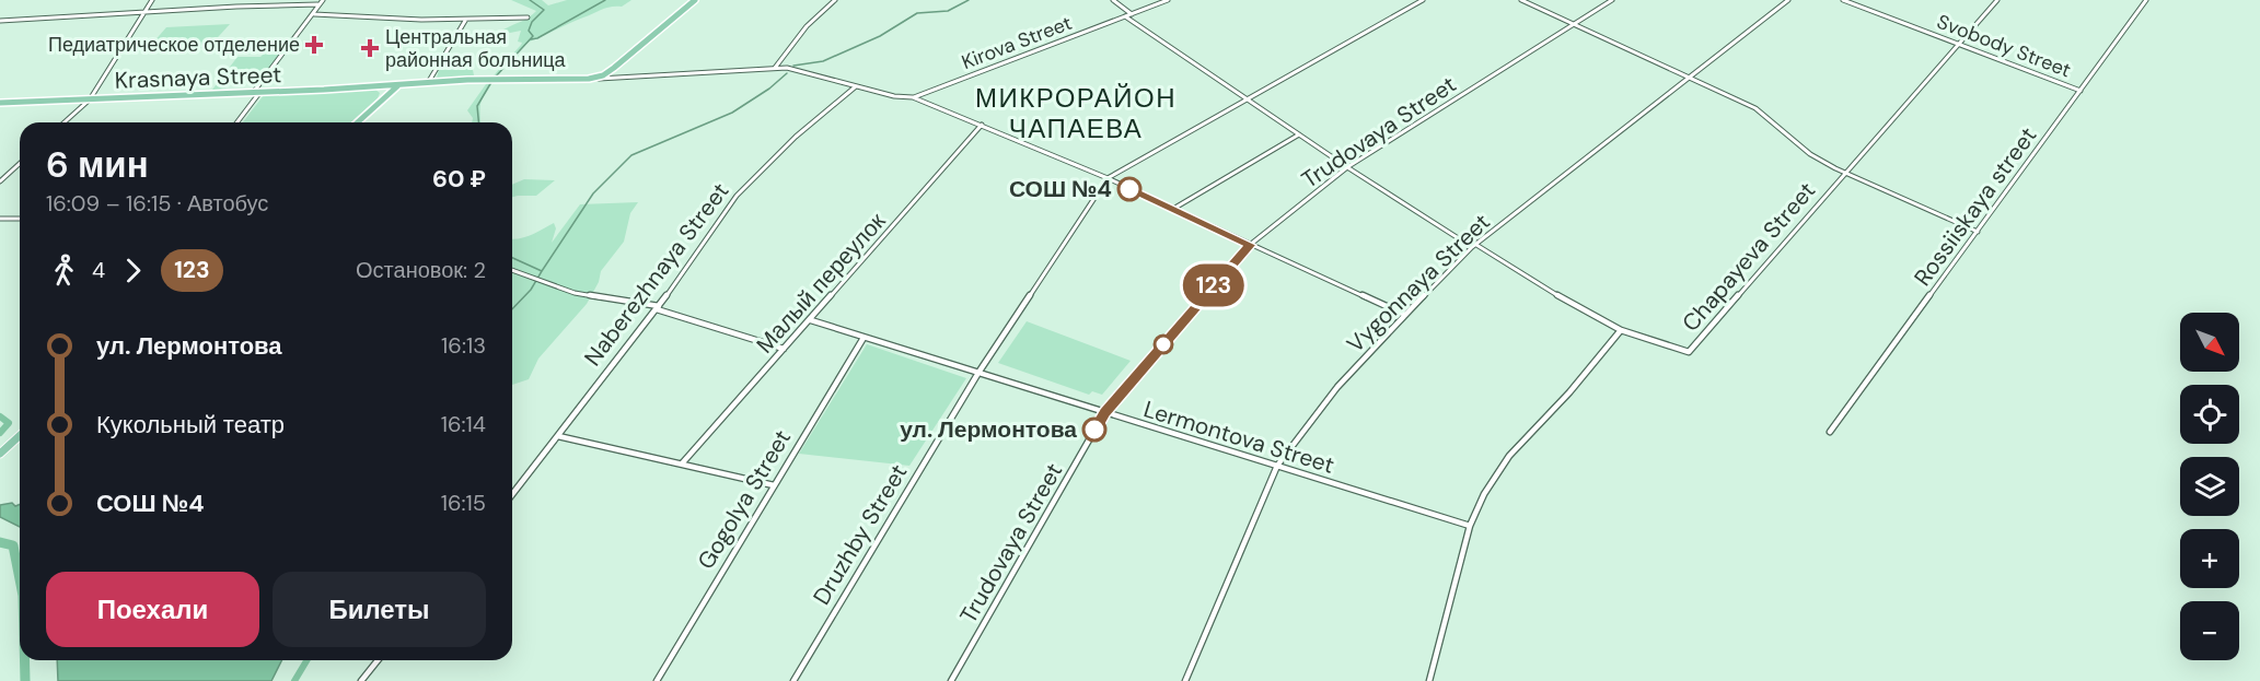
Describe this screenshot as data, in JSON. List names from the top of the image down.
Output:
{
  "streets": {
    "main road": ["Krasnaya Street"],
    "street": [
      "Kirova Street",
      "Svobody Street",
      "Trudovaya Street",
      "Rossiiskaya street",
      "Chapayeva Street",
      "Naberezhnaya Street",
      "Малый переулок",
      "Vygonnaya Street",
      "Lermontova Street",
      "Gogolya Street",
      "Druzhby Street"
    ]
  },
  "crossings": [
    ["Svobody Street", "Rossiiskaya street"],
    ["Svobody Street", "Chapayeva Street"],
    ["Trudovaya Street", "Lermontova Street"],
    ["Малый переулок", "Lermontova Street"],
    ["Vygonnaya Street", "Lermontova Street"],
    ["Lermontova Street", "Gogolya Street"],
    ["Lermontova Street", "Druzhby Street"]
  ],
  "districts": ["МИКРОРАЙОН ЧАПАЕВА"],
  "places": {
    "health": ["Педиатрическое отделение", "Центральная районная больница"],
    "other": ["СОШ №4", "ул. Лермонтова"]
  },
  "lines": ["bus line 123"],
  "north": "bottom right",
  "page": {
    "on_map": "123",
    "heading": ["6 мин", "16:09 – 16:15 · Автобус", "60 ₽"],
    "legs": ["4", "123", "Остановок: 2"],
    "list": [
      {
        "name": "ул. Лермонтова",
        "value": "16:13"
      },
      {
        "name": "Кукольный театр",
        "value": "16:14"
      },
      {
        "name": "СОШ №4",
        "value": "16:15"
      }
    ],
    "map_buttons": ["+", "−"],
    "buttons": ["Поехали", "Билеты"]
  }
}
